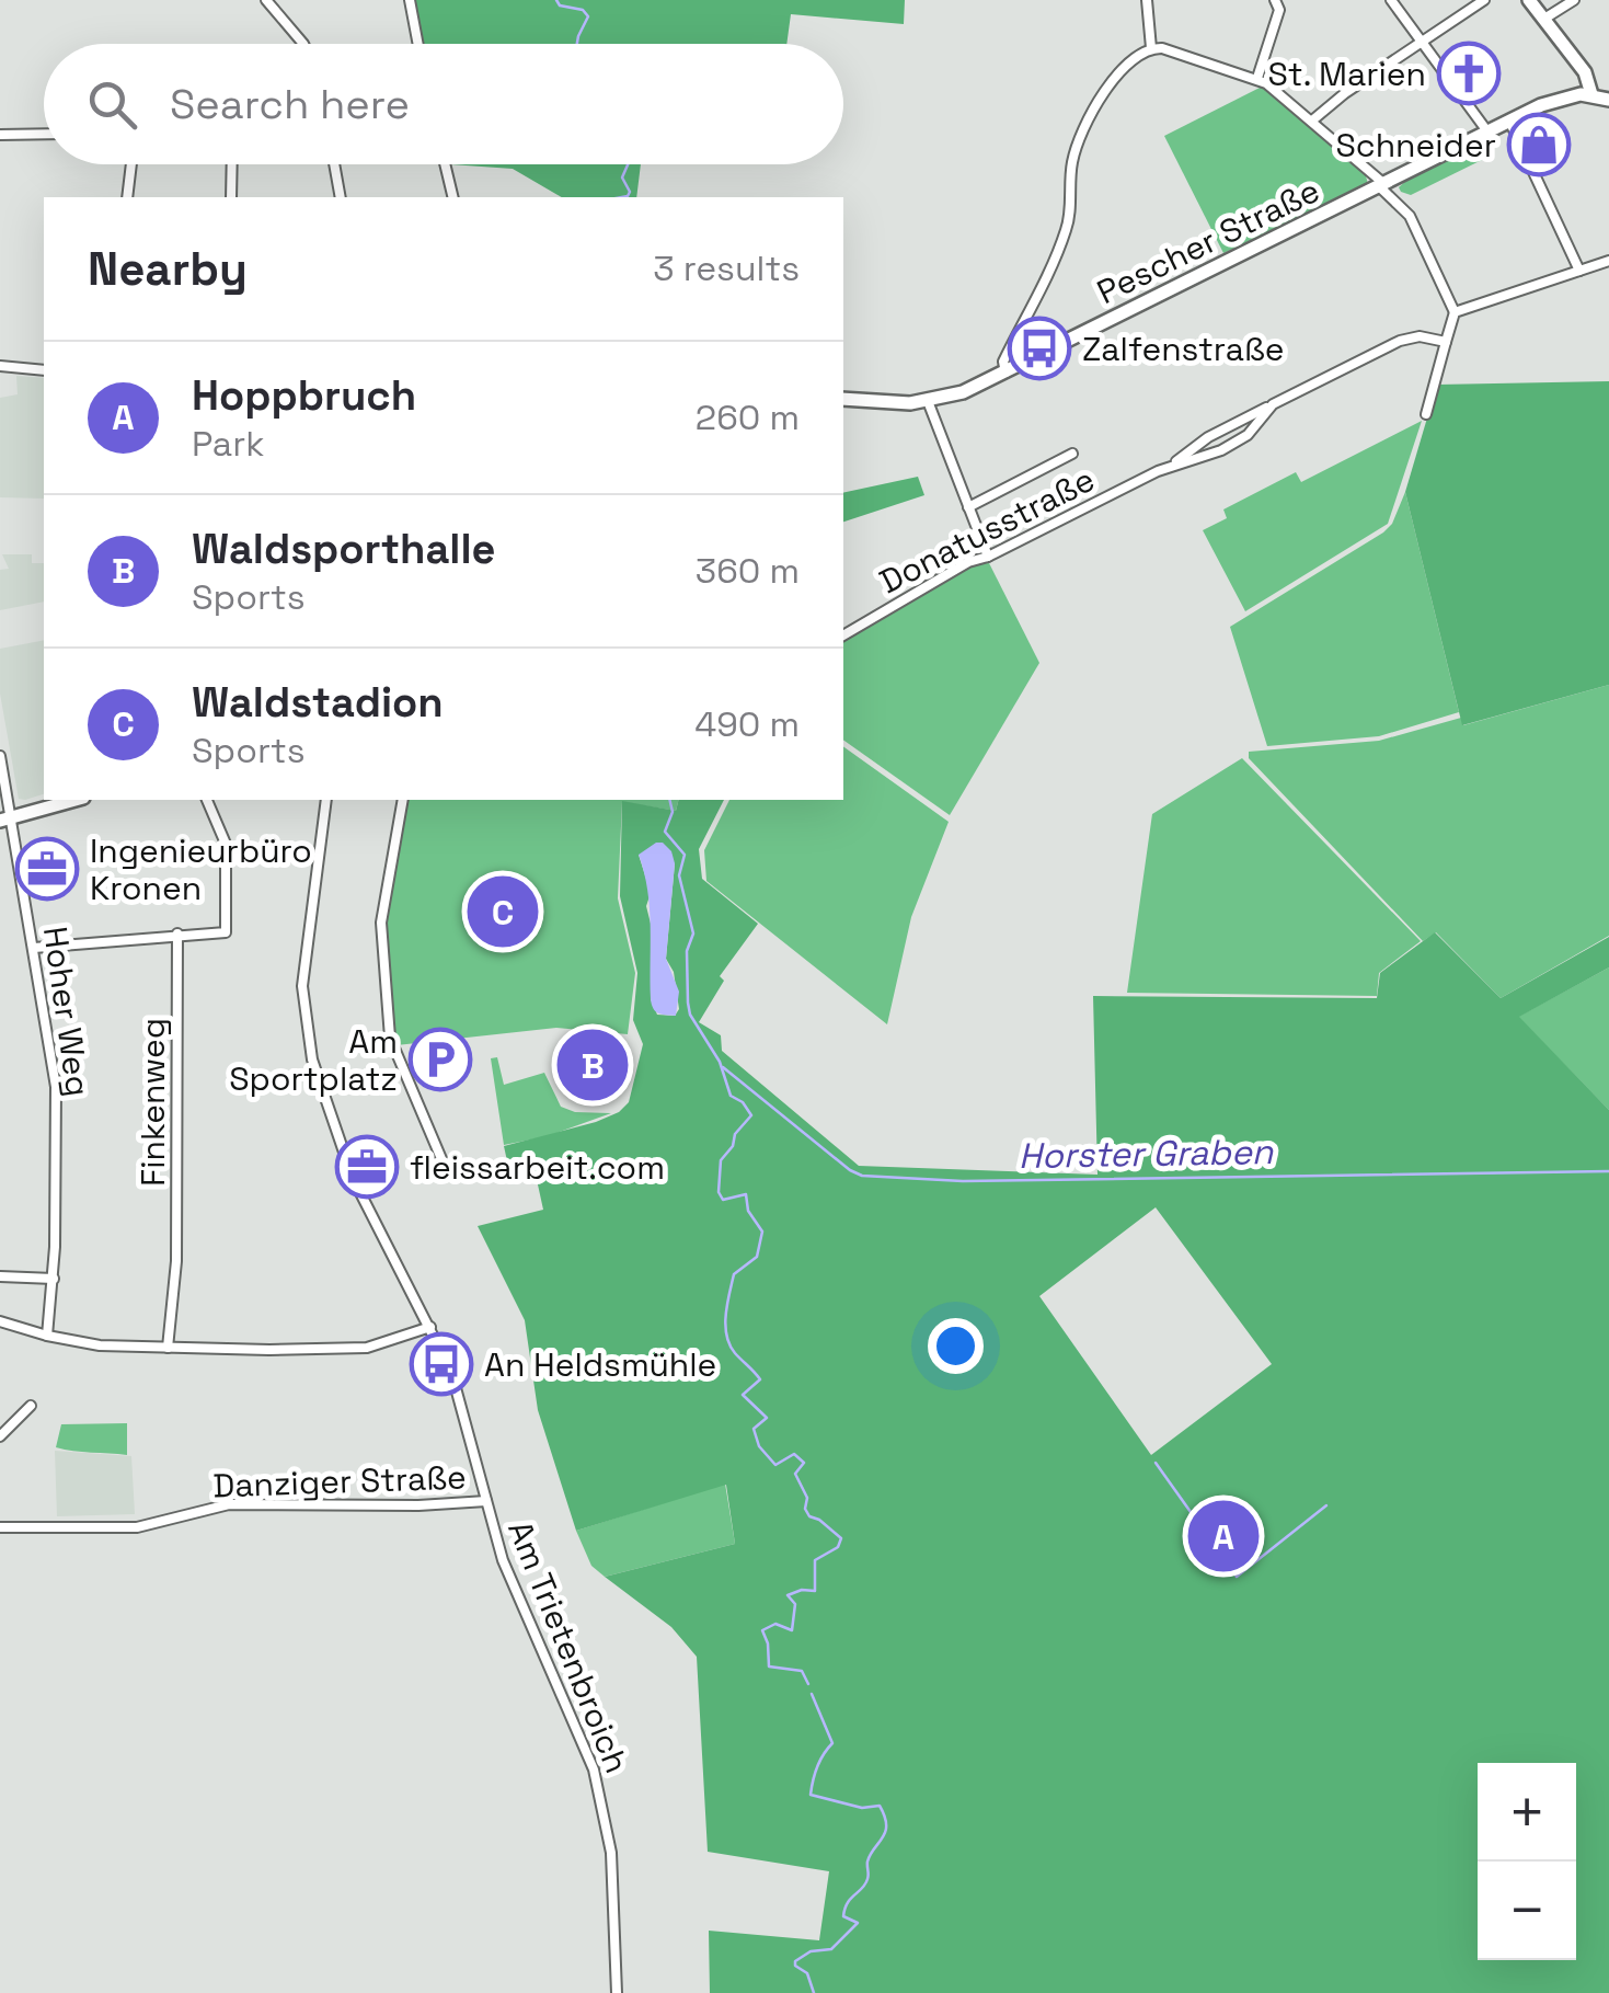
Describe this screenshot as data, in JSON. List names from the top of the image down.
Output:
{
  "streets": {
    "main road": ["Pescher Straße"],
    "street": [
      "Donatusstraße",
      "Hoher Weg",
      "Finkenweg",
      "Danziger Straße",
      "Am Trietenbroich"
    ]
  },
  "crossings": [
    ["Danziger Straße", "Am Trietenbroich"]
  ],
  "water": ["Horster Graben"],
  "places": {
    "church": ["St. Marien"],
    "shop": ["Schneider"],
    "bus stop": ["Zalfenstraße", "An Heldsmühle"],
    "office": ["Ingenieurbüro Kronen", "fleissarbeit.com"],
    "parking": ["Am Sportplatz"]
  },
  "page": {
    "search": "Search here",
    "heading": ["Nearby", "3 results"],
    "list": [
      {
        "mark": "A",
        "name": "Hoppbruch",
        "note": "Park",
        "value": "260 m"
      },
      {
        "mark": "B",
        "name": "Waldsporthalle",
        "note": "Sports",
        "value": "360 m"
      },
      {
        "mark": "C",
        "name": "Waldstadion",
        "note": "Sports",
        "value": "490 m"
      }
    ],
    "pins": ["C", "B", "A"],
    "map_buttons": ["+", "−"]
  }
}
